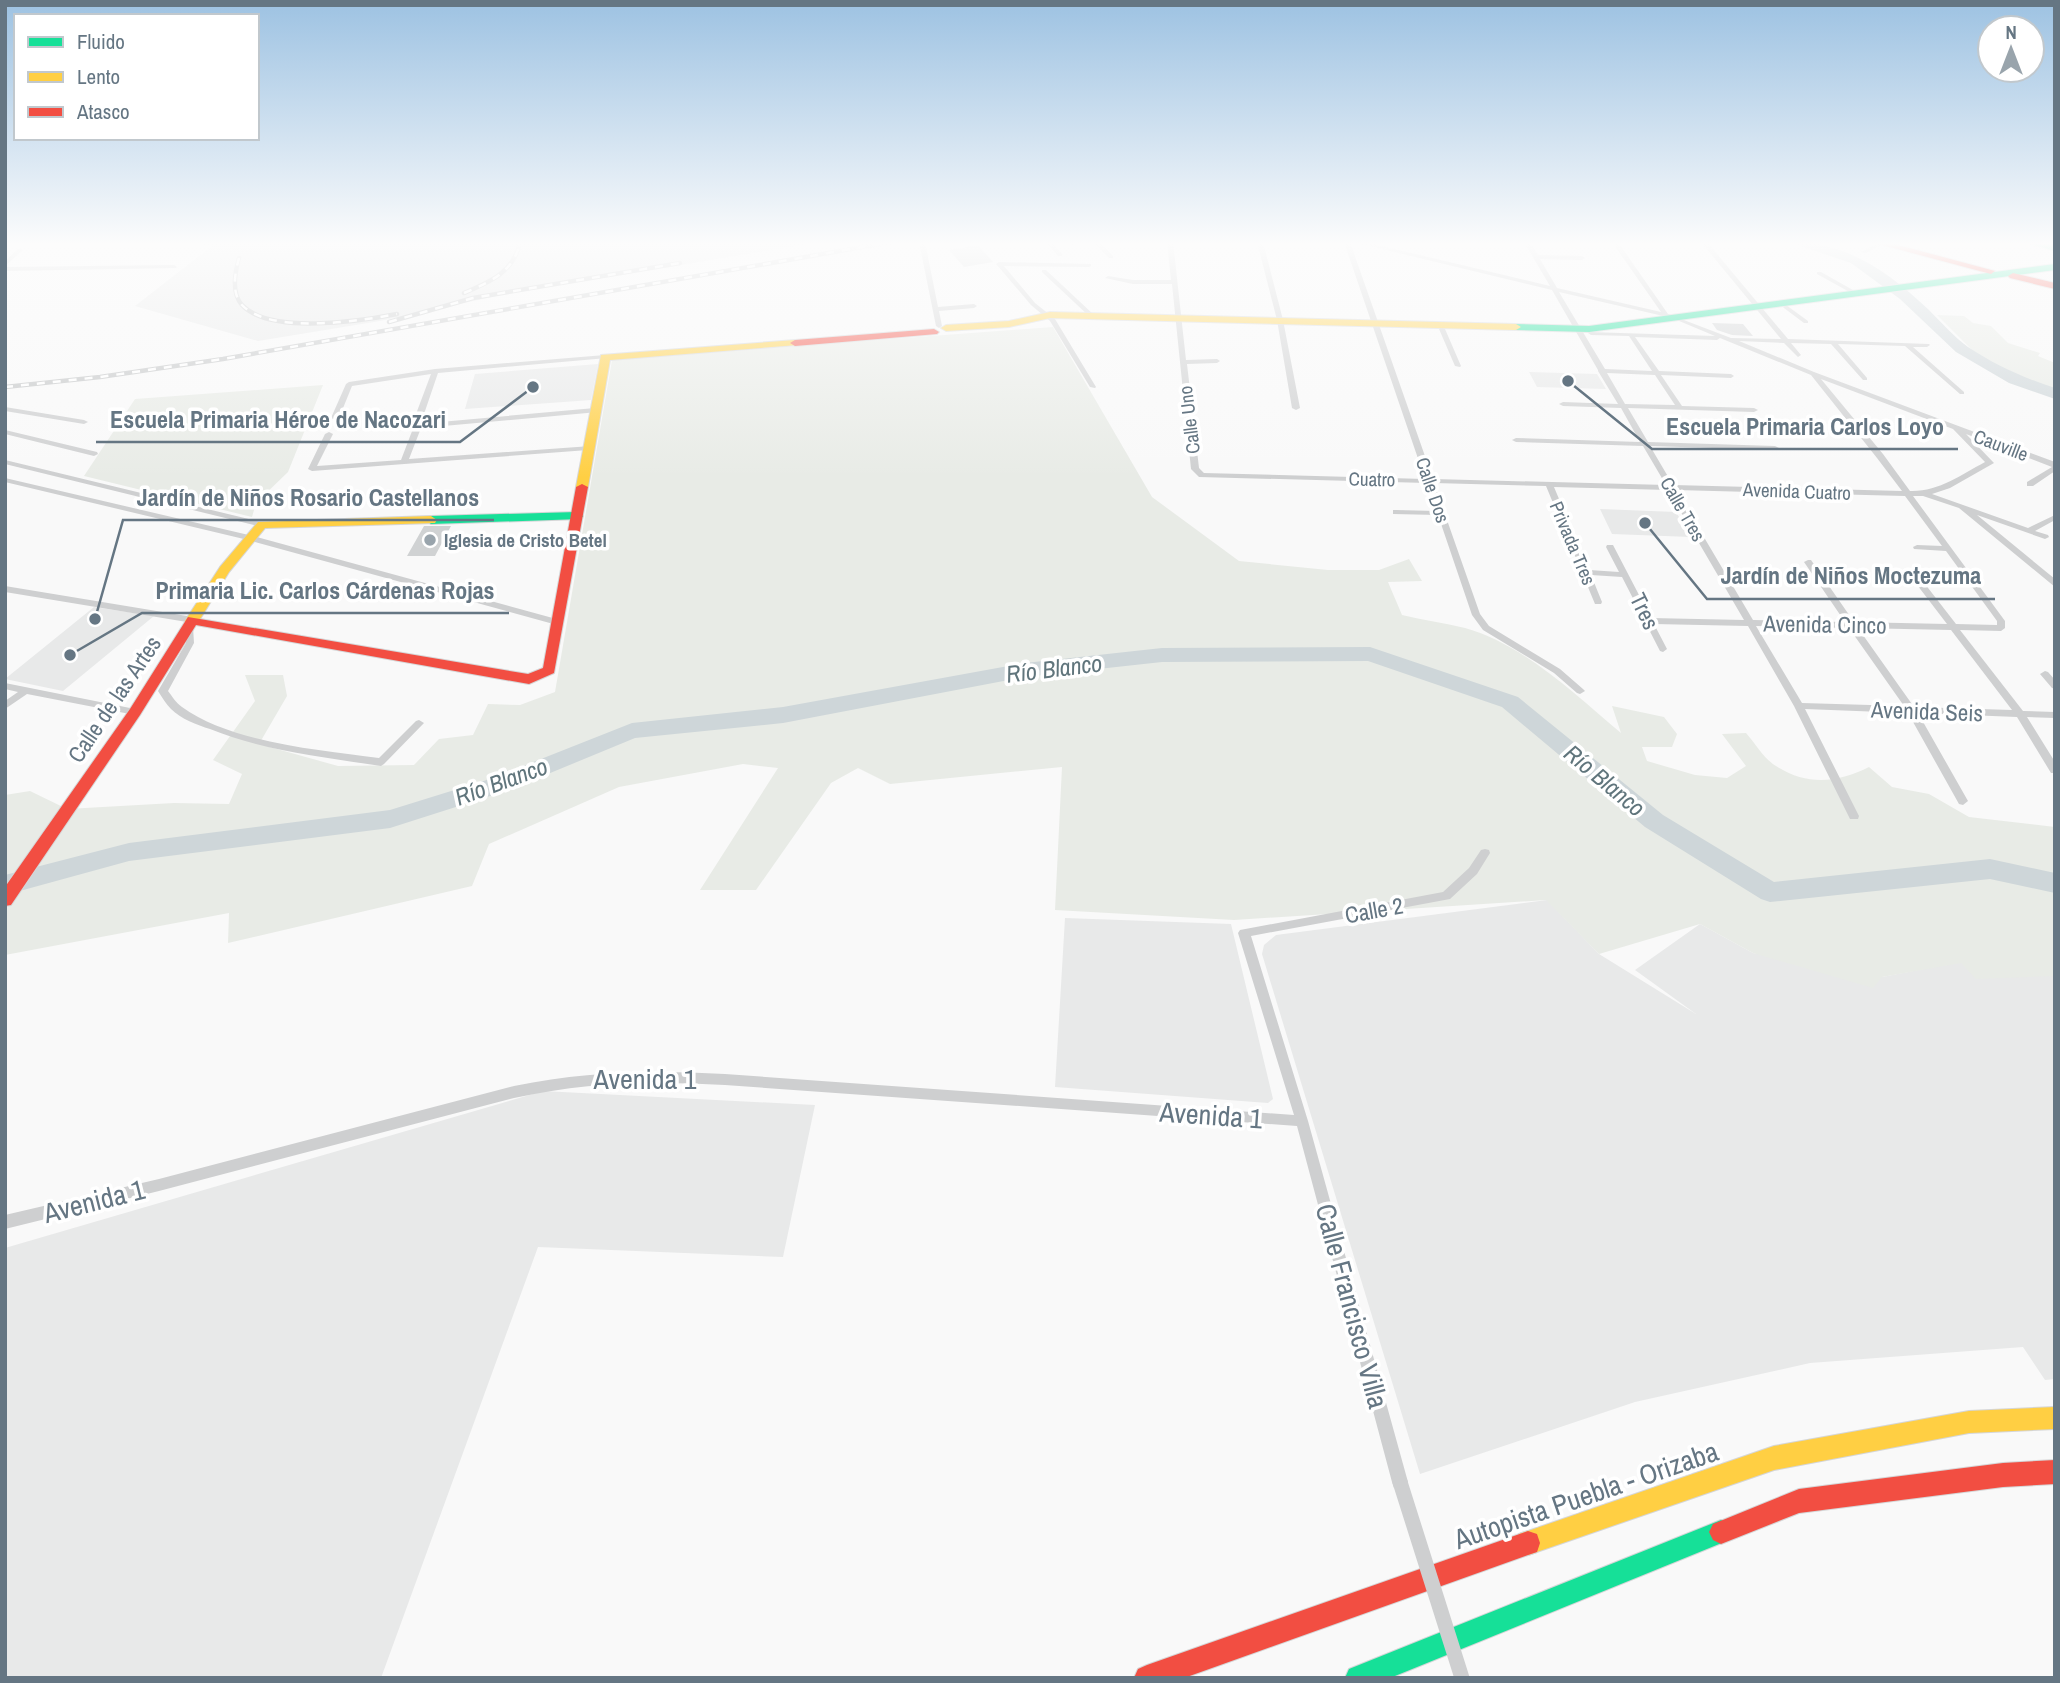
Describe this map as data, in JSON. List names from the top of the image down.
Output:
{
  "streets": {
    "main road": ["Calle de las Artes", "Autopista Puebla - Orizaba"],
    "street": [
      "Calle Uno",
      "Cauville",
      "Cuatro",
      "Calle Dos",
      "Avenida Cuatro",
      "Calle Tres",
      "Privada Tres",
      "Tres",
      "Avenida Cinco",
      "Avenida Seis",
      "Calle 2",
      "Avenida 1",
      "Calle Francisco Villa"
    ]
  },
  "crossings": [
    ["Calle Uno", "Cuatro"],
    ["Cauville", "Avenida Cuatro"],
    ["Cuatro", "Calle Dos"],
    ["Cuatro", "Avenida Cuatro"],
    ["Cuatro", "Privada Tres"],
    ["Avenida Cuatro", "Calle Tres"],
    ["Avenida Cuatro", "Privada Tres"],
    ["Calle Tres", "Avenida Cinco"],
    ["Calle Tres", "Avenida Seis"],
    ["Tres", "Avenida Cinco"],
    ["Calle 2", "Calle Francisco Villa"],
    ["Avenida 1", "Calle Francisco Villa"]
  ],
  "water": ["Río Blanco"],
  "places": [
    "Escuela Primaria Carlos Loyo",
    "Escuela Primaria Héroe de Nacozari",
    "Jardín de Niños Moctezuma",
    "Iglesia de Cristo Betel",
    "Jardín de Niños Rosario Castellanos",
    "Primaria Lic. Carlos Cárdenas Rojas"
  ],
  "legend": ["Fluido", "Lento", "Atasco"],
  "north": "top"
}
